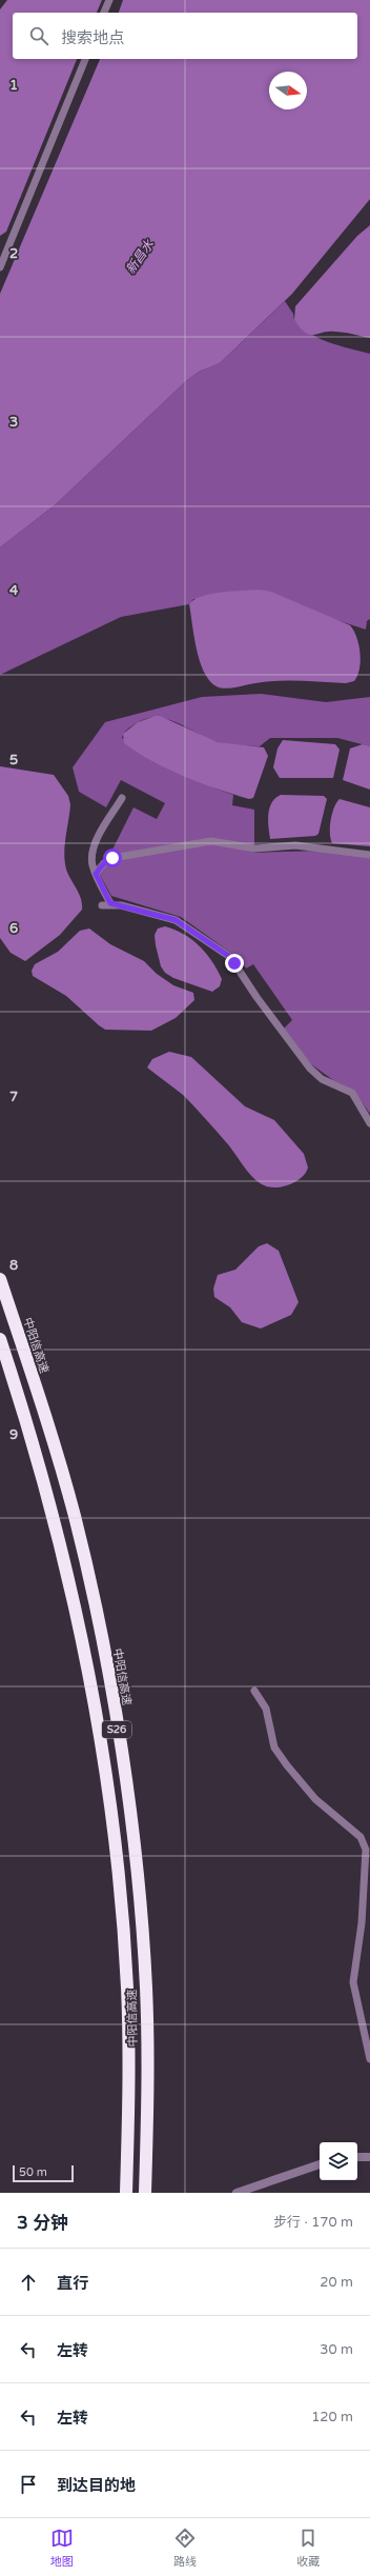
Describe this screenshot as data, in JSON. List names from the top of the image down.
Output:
{
  "streets": {
    "highway": ["中阳信高速", "S26"]
  },
  "water": ["新昌水"],
  "scale_bar": "50 m",
  "north": "right",
  "page": {
    "search": "搜索地点",
    "scale": "50 m",
    "heading": ["3 分钟", "步行 · 170 m"],
    "list": [
      ["直行", "20 m"],
      ["左转", "30 m"],
      ["左转", "120 m"],
      "到达目的地"
    ],
    "nav": ["地图", "路线", "收藏"]
  },
  "grid": {
    "rows": [
      "1",
      "2",
      "3",
      "4",
      "5",
      "6",
      "7",
      "8",
      "9"
    ]
  }
}
